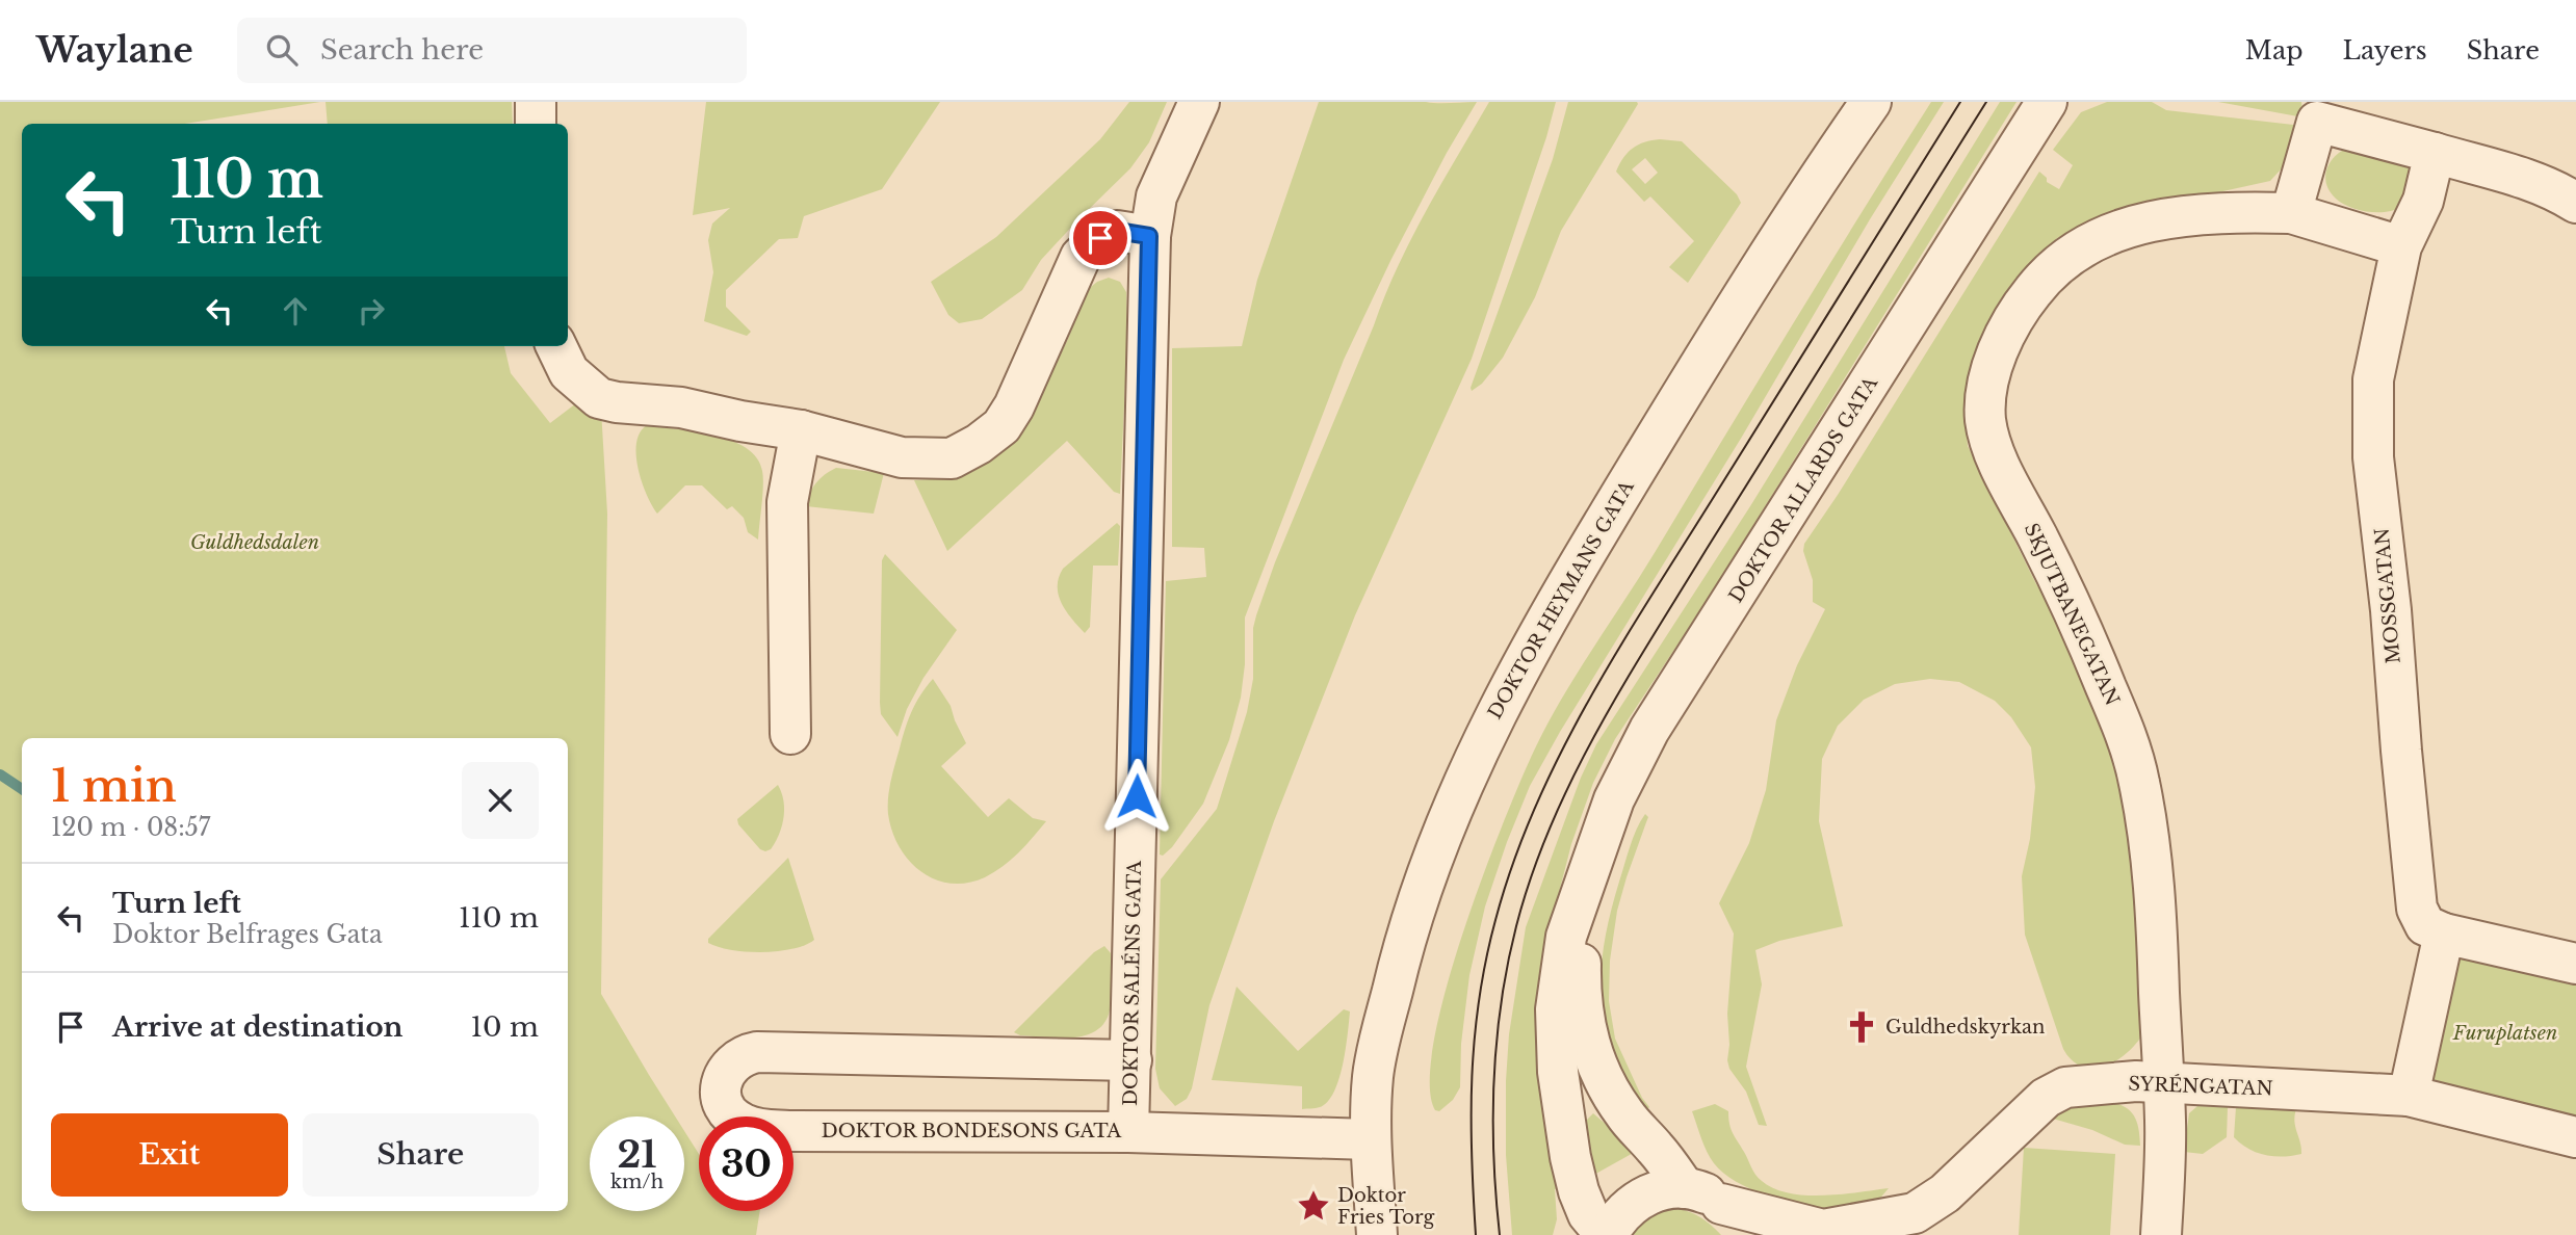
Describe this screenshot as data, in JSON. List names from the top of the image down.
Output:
{
  "streets": {
    "street": [
      "DOKTOR ALLARDS GATA",
      "MOSSGATAN",
      "DOKTOR HEYMANS GATA",
      "SKJUTBANEGATAN",
      "DOKTOR SALÉNS GATA",
      "SYRÉNGATAN",
      "DOKTOR BONDESONS GATA"
    ]
  },
  "crossings": [
    ["MOSSGATAN", "SKJUTBANEGATAN"],
    ["DOKTOR HEYMANS GATA", "DOKTOR BONDESONS GATA"],
    ["SKJUTBANEGATAN", "SYRÉNGATAN"],
    ["DOKTOR SALÉNS GATA", "DOKTOR BONDESONS GATA"]
  ],
  "parks": ["Guldhedsdalen", "Furuplatsen"],
  "places": {
    "church": ["Guldhedskyrkan"],
    "place": ["Doktor Fries Torg"]
  },
  "page": {
    "header": "Waylane",
    "search": "Search here",
    "nav": ["Map", "Layers", "Share"],
    "turn": ["110 m", "Turn left"],
    "heading": ["1 min", "120 m · 08:57"],
    "list": [
      {
        "name": "Turn left",
        "note": "Doktor Belfrages Gata",
        "value": "110 m"
      },
      {
        "name": "Arrive at destination",
        "value": "10 m"
      }
    ],
    "buttons": ["Exit", "Share"],
    "speed": "21 km/h",
    "limit": "30"
  }
}
